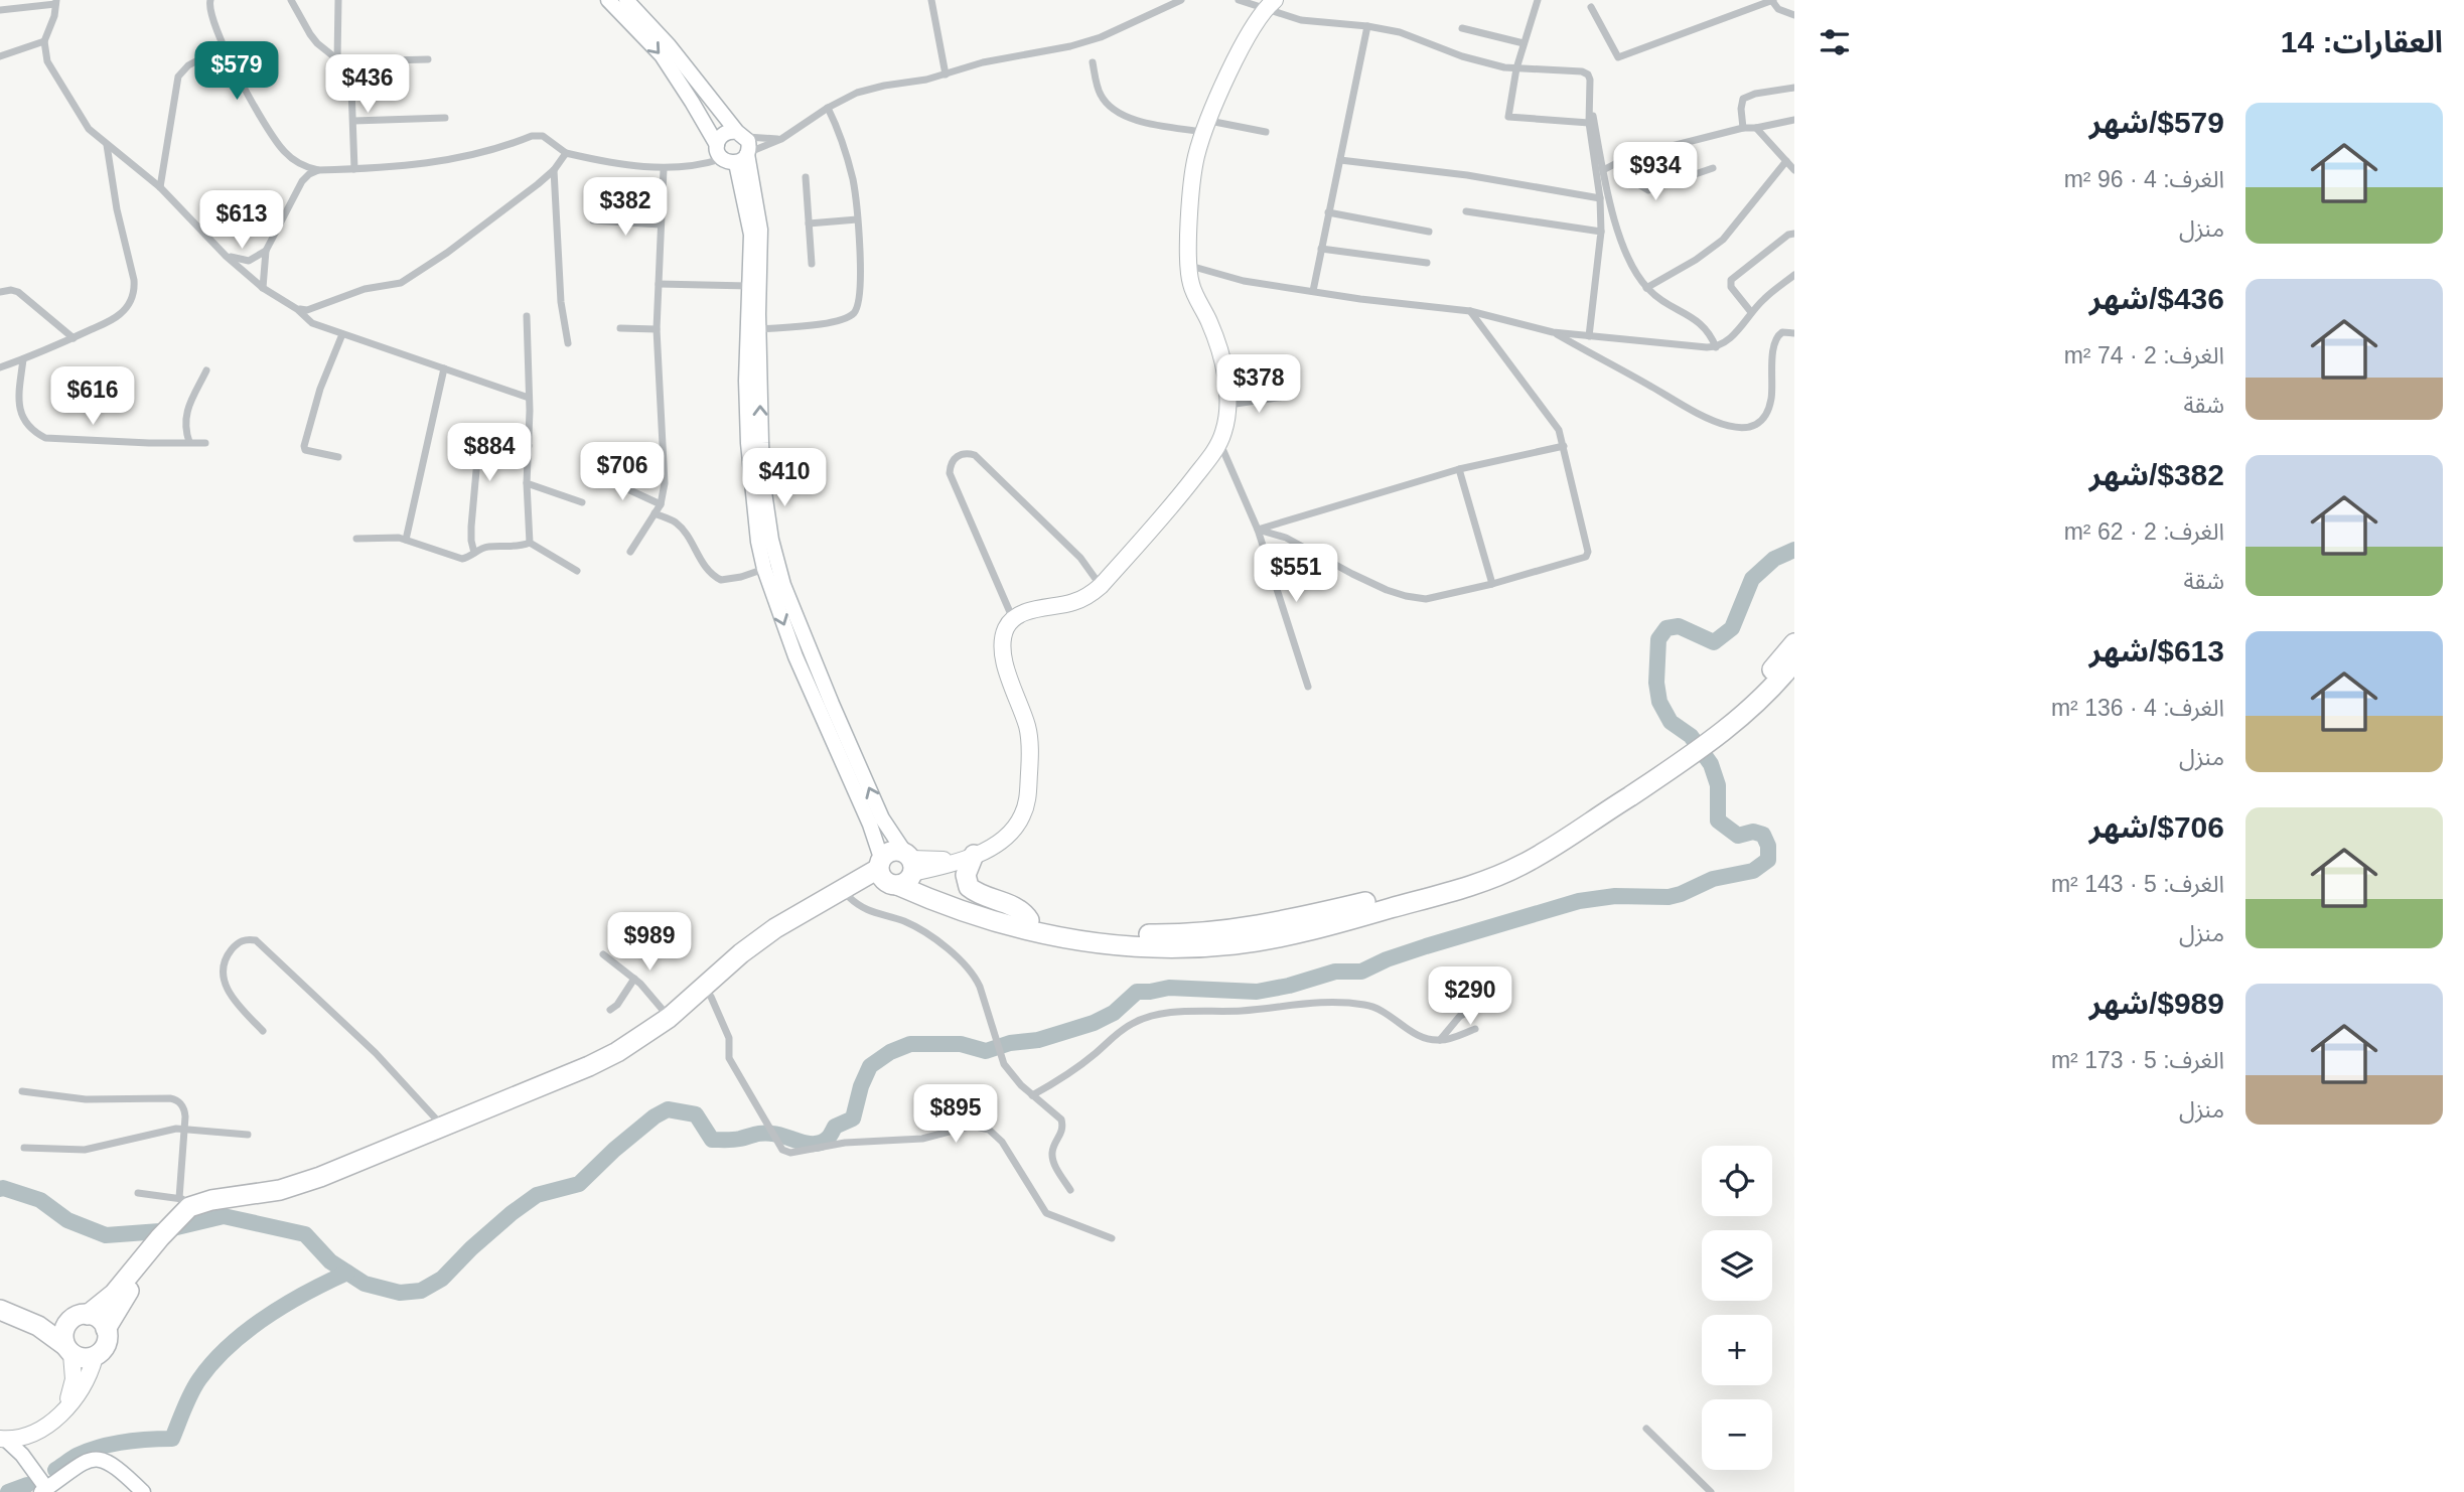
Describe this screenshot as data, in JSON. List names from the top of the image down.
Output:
{
  "page": {
    "heading": "العقارات: 14",
    "price": [
      "$579",
      "$436",
      "$934",
      "$382",
      "$613",
      "$378",
      "$616",
      "$884",
      "$706",
      "$410",
      "$551",
      "$989",
      "$290",
      "$895"
    ],
    "list": [
      {
        "name": "$579/شهر",
        "note": "الغرف: 4 · 96 m² · منزل"
      },
      {
        "name": "$436/شهر",
        "note": "الغرف: 2 · 74 m² · شقة"
      },
      {
        "name": "$382/شهر",
        "note": "الغرف: 2 · 62 m² · شقة"
      },
      {
        "name": "$613/شهر",
        "note": "الغرف: 4 · 136 m² · منزل"
      },
      {
        "name": "$706/شهر",
        "note": "الغرف: 5 · 143 m² · منزل"
      },
      {
        "name": "$989/شهر",
        "note": "الغرف: 5 · 173 m² · منزل"
      }
    ],
    "map_buttons": ["+", "−"]
  }
}
